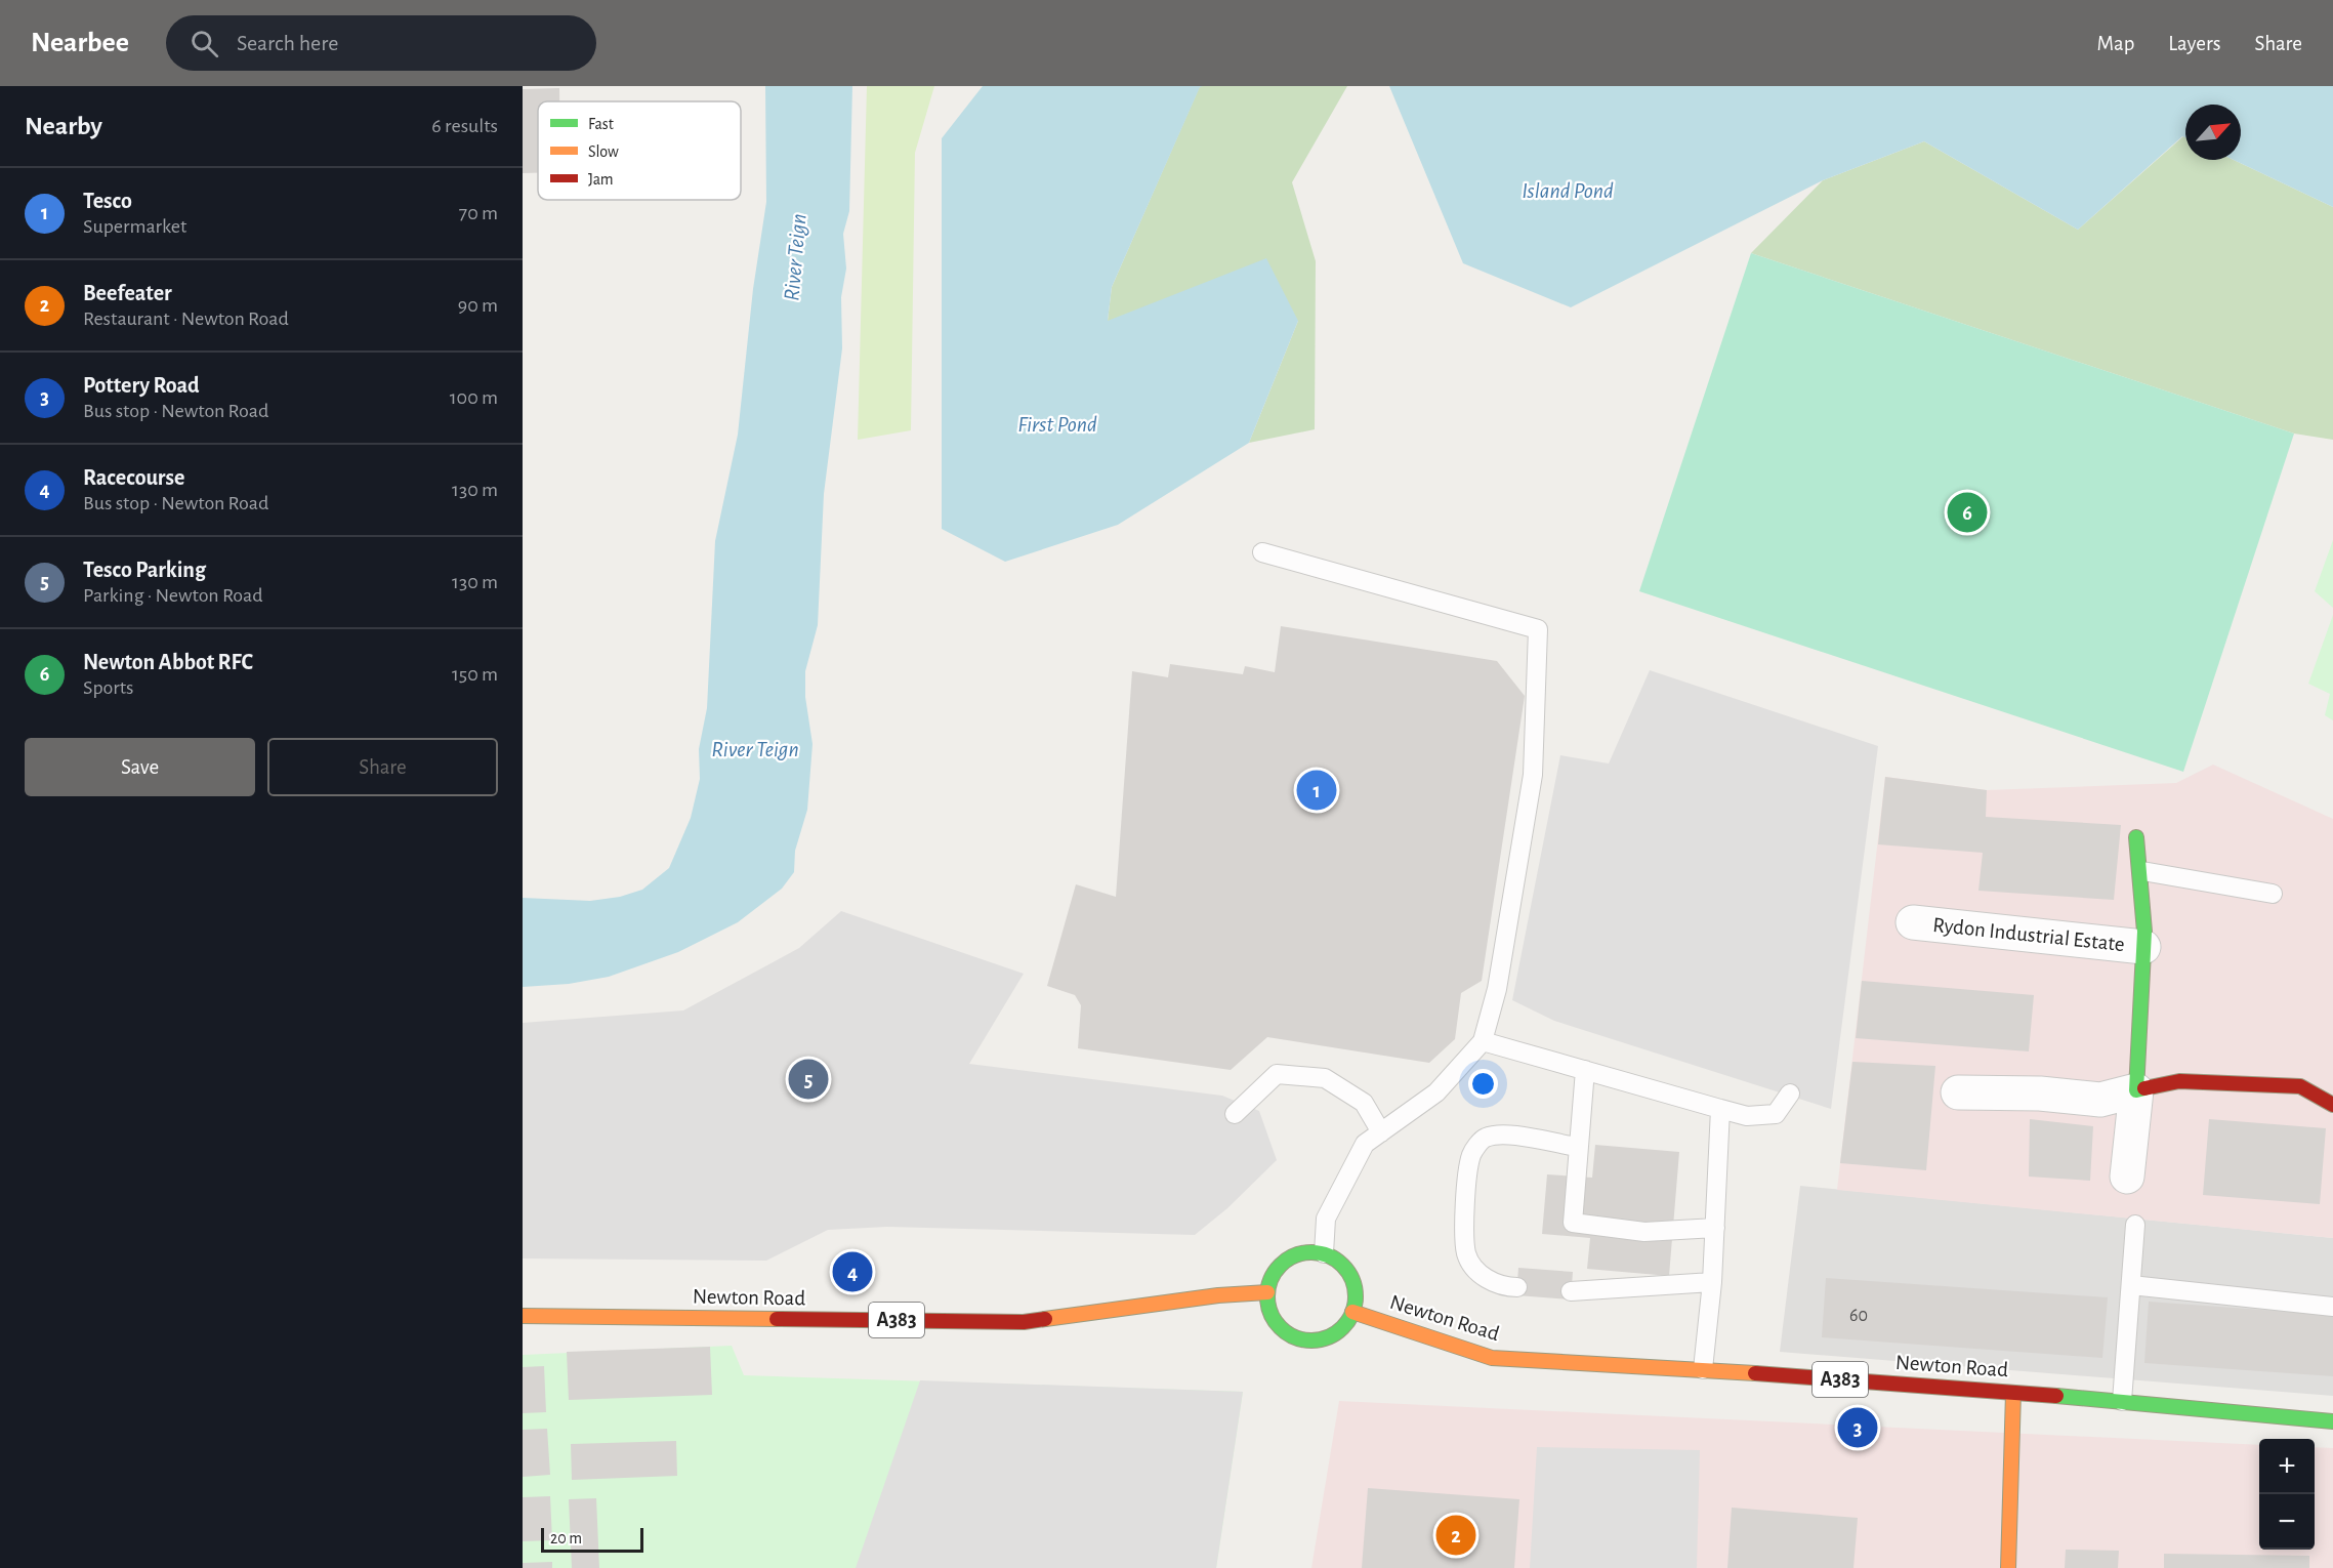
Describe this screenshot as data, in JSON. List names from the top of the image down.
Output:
{
  "streets": {
    "main road": ["Rydon Industrial Estate", "Newton Road", "A383"]
  },
  "water": ["Island Pond", "River Teign", "First Pond"],
  "house_numbers": ["60"],
  "legend": ["Fast", "Slow", "Jam"],
  "scale_bar": "20 m",
  "north": "top right",
  "page": {
    "header": "Nearbee",
    "search": "Search here",
    "nav": ["Map", "Layers", "Share"],
    "heading": ["Nearby", "6 results"],
    "list": [
      {
        "mark": "1",
        "name": "Tesco",
        "note": "Supermarket",
        "value": "70 m"
      },
      {
        "mark": "2",
        "name": "Beefeater",
        "note": "Restaurant · Newton Road",
        "value": "90 m"
      },
      {
        "mark": "3",
        "name": "Pottery Road",
        "note": "Bus stop · Newton Road",
        "value": "100 m"
      },
      {
        "mark": "4",
        "name": "Racecourse",
        "note": "Bus stop · Newton Road",
        "value": "130 m"
      },
      {
        "mark": "5",
        "name": "Tesco Parking",
        "note": "Parking · Newton Road",
        "value": "130 m"
      },
      {
        "mark": "6",
        "name": "Newton Abbot RFC",
        "note": "Sports",
        "value": "150 m"
      }
    ],
    "pins": [
      "6",
      "1",
      "5",
      "4",
      "3",
      "2"
    ],
    "buttons": ["Save", "Share"],
    "map_buttons": ["+", "−"],
    "scale": "20 m"
  }
}
